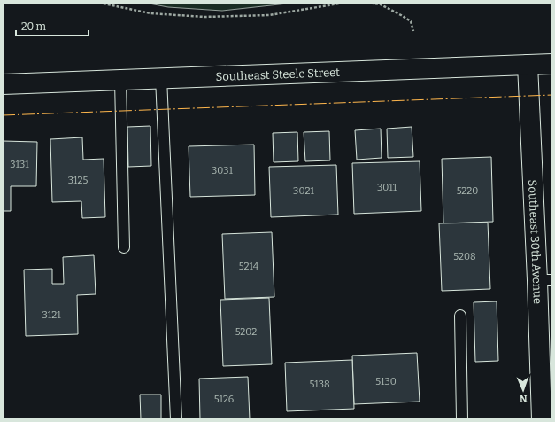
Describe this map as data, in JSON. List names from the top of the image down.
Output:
{
  "streets": {
    "street": ["Southeast Steele Street", "Southeast 30th Avenue"]
  },
  "crossings": [
    ["Southeast Steele Street", "Southeast 30th Avenue"]
  ],
  "house_numbers": [
    "3131",
    "3031",
    "3125",
    "3011",
    "3021",
    "5220",
    "5208",
    "5214",
    "3121",
    "5202",
    "5130",
    "5138",
    "5126"
  ],
  "scale_bar": "20 m",
  "north": "bottom"
}
